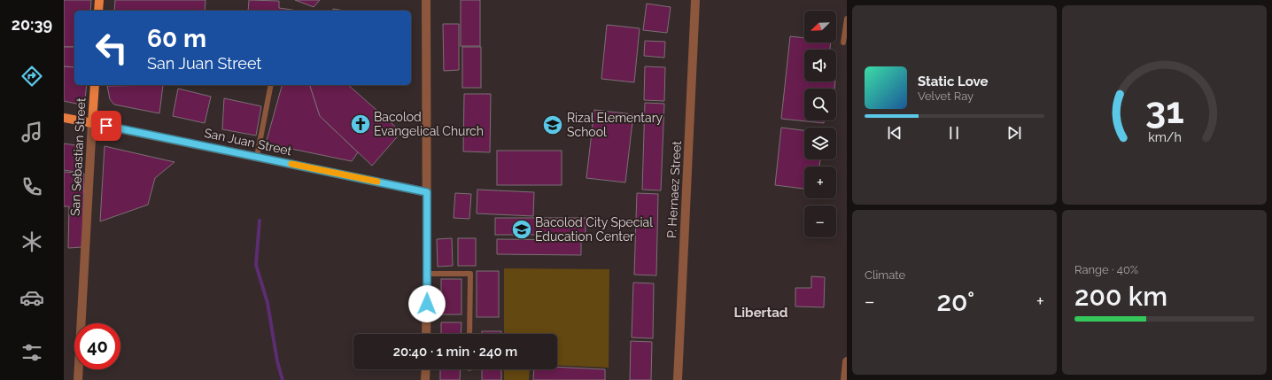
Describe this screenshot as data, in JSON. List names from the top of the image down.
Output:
{
  "streets": {
    "main road": ["San Juan Street", "San Sebastian Street"],
    "street": ["P. Hernaez Street"]
  },
  "crossings": [
    ["San Juan Street", "San Sebastian Street"]
  ],
  "districts": ["Libertad"],
  "places": {
    "church": ["Bacolod Evangelical Church"],
    "school or university": ["Rizal Elementary School", "Bacolod City Special Education Center"]
  },
  "north": "bottom left",
  "page": {
    "tabs": "20:39",
    "map_buttons": ["+", "−"],
    "turn": ["60 m", "San Juan Street"],
    "song": ["Static Love", "Velvet Ray"],
    "tile": [
      "Climate",
      ["Range · 40%", "200 km"]
    ],
    "heat": ["−", "20°", "+"],
    "limit": "40",
    "trip": "20:40 · 1 min · 240 m",
    "gauge": ["31", "km/h"]
  }
}
